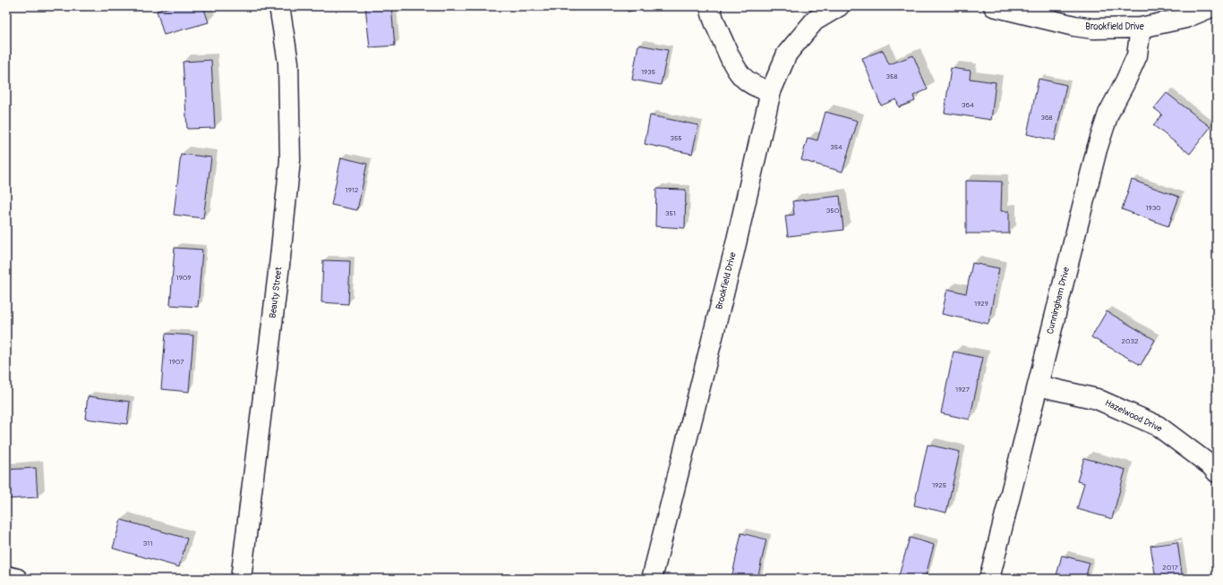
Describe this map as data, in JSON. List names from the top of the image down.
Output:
{
  "streets": {
    "street": [
      "Brookfield Drive",
      "Beauty Street",
      "Cunningham Drive",
      "Hazelwood Drive"
    ]
  },
  "crossings": [
    ["Brookfield Drive", "Cunningham Drive"],
    ["Cunningham Drive", "Hazelwood Drive"]
  ],
  "house_numbers": [
    "1935",
    "358",
    "364",
    "368",
    "355",
    "354",
    "1912",
    "1930",
    "350",
    "351",
    "1909",
    "1929",
    "2032",
    "1907",
    "1927",
    "1925",
    "311",
    "2017"
  ]
}
